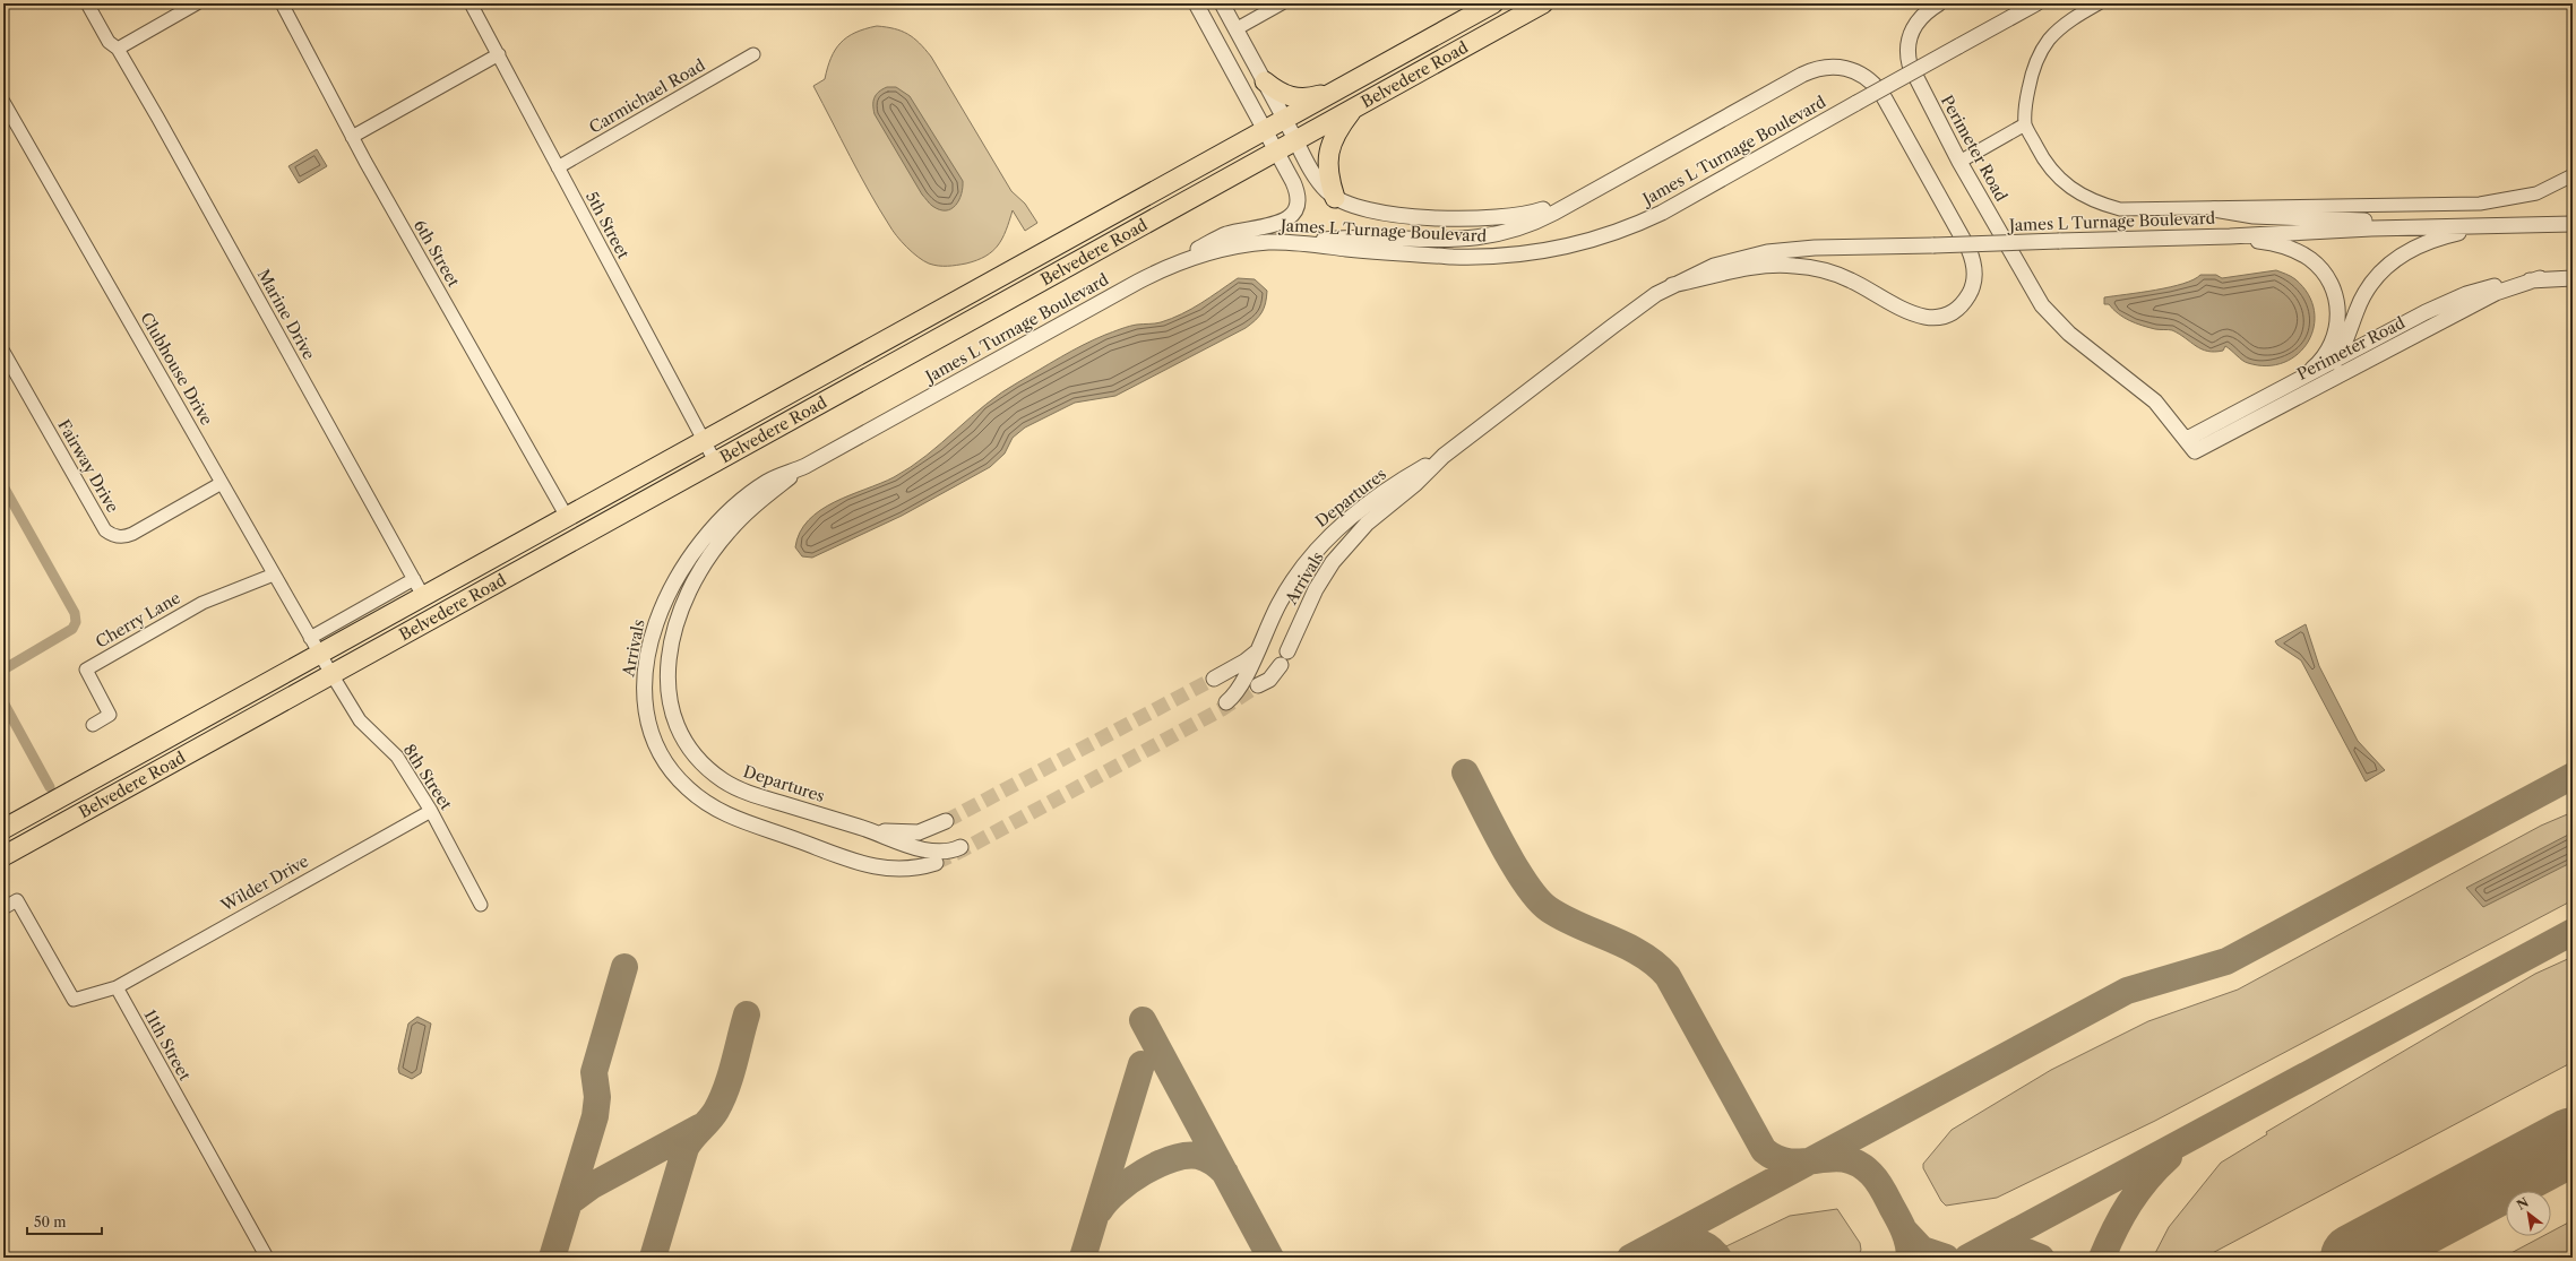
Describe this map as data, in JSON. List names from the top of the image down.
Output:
{
  "streets": {
    "main road": ["Belvedere Road"],
    "street": [
      "Carmichael Road",
      "Perimeter Road",
      "James L Turnage Boulevard",
      "5th Street",
      "6th Street",
      "Marine Drive",
      "Clubhouse Drive",
      "Fairway Drive",
      "Departures",
      "Arrivals",
      "Cherry Lane",
      "8th Street",
      "Wilder Drive",
      "11th Street"
    ]
  },
  "crossings": [
    ["Belvedere Road", "5th Street"],
    ["Belvedere Road", "6th Street"],
    ["Belvedere Road", "Marine Drive"],
    ["Belvedere Road", "Clubhouse Drive"],
    ["Belvedere Road", "8th Street"],
    ["Carmichael Road", "5th Street"],
    ["James L Turnage Boulevard", "Departures"],
    ["James L Turnage Boulevard", "Arrivals"],
    ["Clubhouse Drive", "Fairway Drive"],
    ["Clubhouse Drive", "Cherry Lane"],
    ["Clubhouse Drive", "8th Street"],
    ["Departures", "Arrivals"],
    ["8th Street", "Wilder Drive"],
    ["Wilder Drive", "11th Street"]
  ],
  "scale_bar": "50 m",
  "north": "top left"
}
